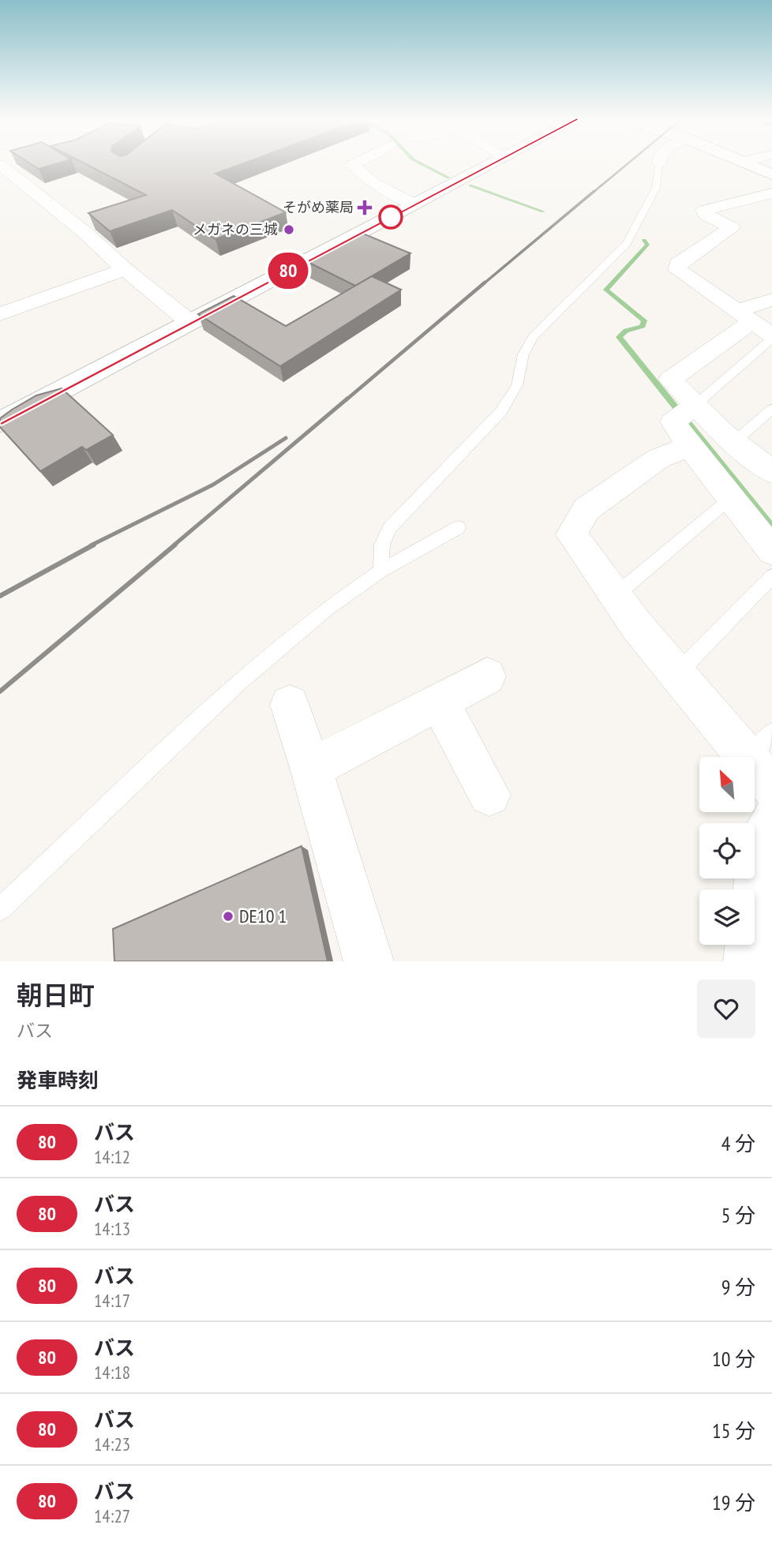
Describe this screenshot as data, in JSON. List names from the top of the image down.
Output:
{
  "places": {
    "health": ["そがめ薬局"],
    "other": ["メガネの三城", "DE10 1"]
  },
  "lines": ["bus line 80"],
  "north": "top left",
  "page": {
    "on_map": "80",
    "heading": [
      ["朝日町", "バス"],
      "発車時刻"
    ],
    "list": [
      {
        "mark": "80",
        "name": "バス",
        "note": "14:12",
        "value": "4 分"
      },
      {
        "mark": "80",
        "name": "バス",
        "note": "14:13",
        "value": "5 分"
      },
      {
        "mark": "80",
        "name": "バス",
        "note": "14:17",
        "value": "9 分"
      },
      {
        "mark": "80",
        "name": "バス",
        "note": "14:18",
        "value": "10 分"
      },
      {
        "mark": "80",
        "name": "バス",
        "note": "14:23",
        "value": "15 分"
      },
      {
        "mark": "80",
        "name": "バス",
        "note": "14:27",
        "value": "19 分"
      }
    ]
  }
}
